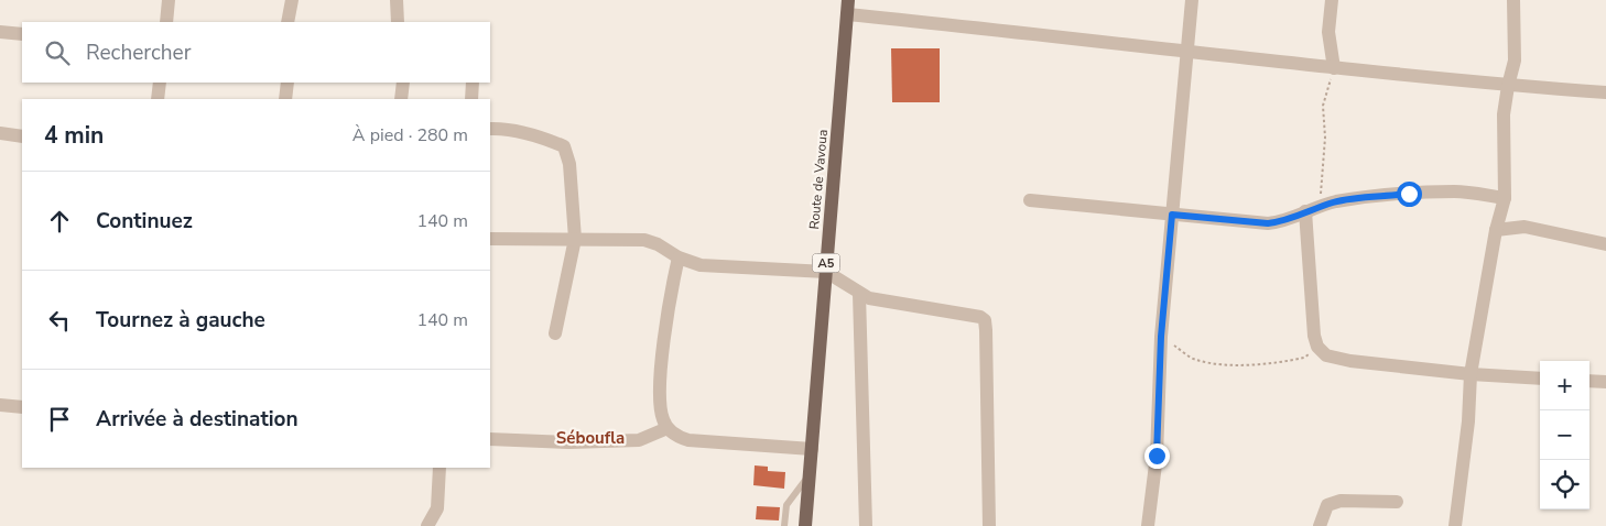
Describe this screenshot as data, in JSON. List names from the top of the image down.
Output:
{
  "streets": {
    "main road": ["Route de Vavoua", "A5"]
  },
  "districts": ["Séboufla"],
  "page": {
    "search": "Rechercher",
    "heading": ["4 min", "À pied · 280 m"],
    "list": [
      ["Continuez", "140 m"],
      ["Tournez à gauche", "140 m"],
      "Arrivée à destination"
    ],
    "map_buttons": ["+", "−"]
  }
}
